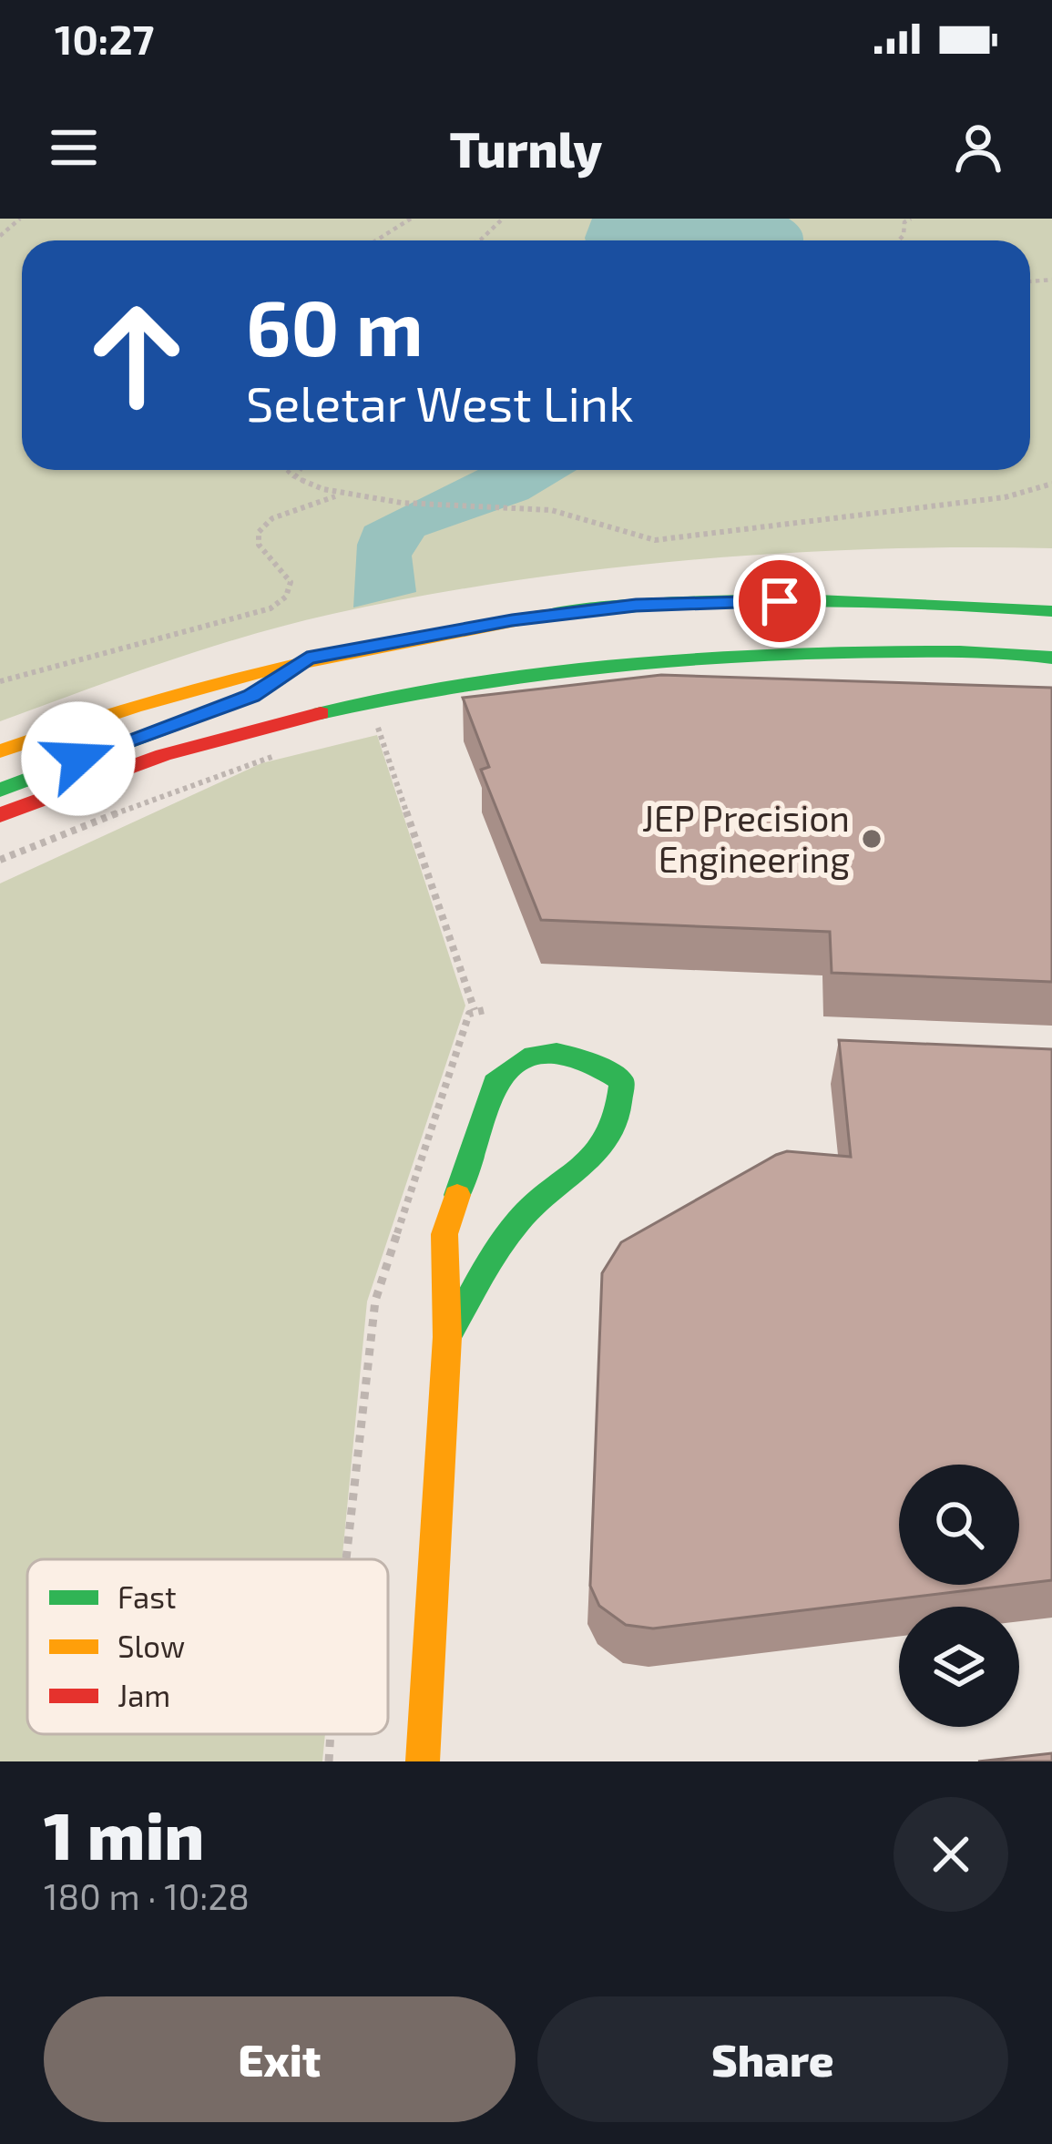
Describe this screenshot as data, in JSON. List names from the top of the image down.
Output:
{
  "places": ["JEP Precision Engineering"],
  "legend": ["Fast", "Slow", "Jam"],
  "page": {
    "status": "10:27",
    "header": "Turnly",
    "turn": ["60 m", "Seletar West Link"],
    "heading": ["1 min", "180 m · 10:28"],
    "buttons": ["Exit", "Share"]
  }
}
